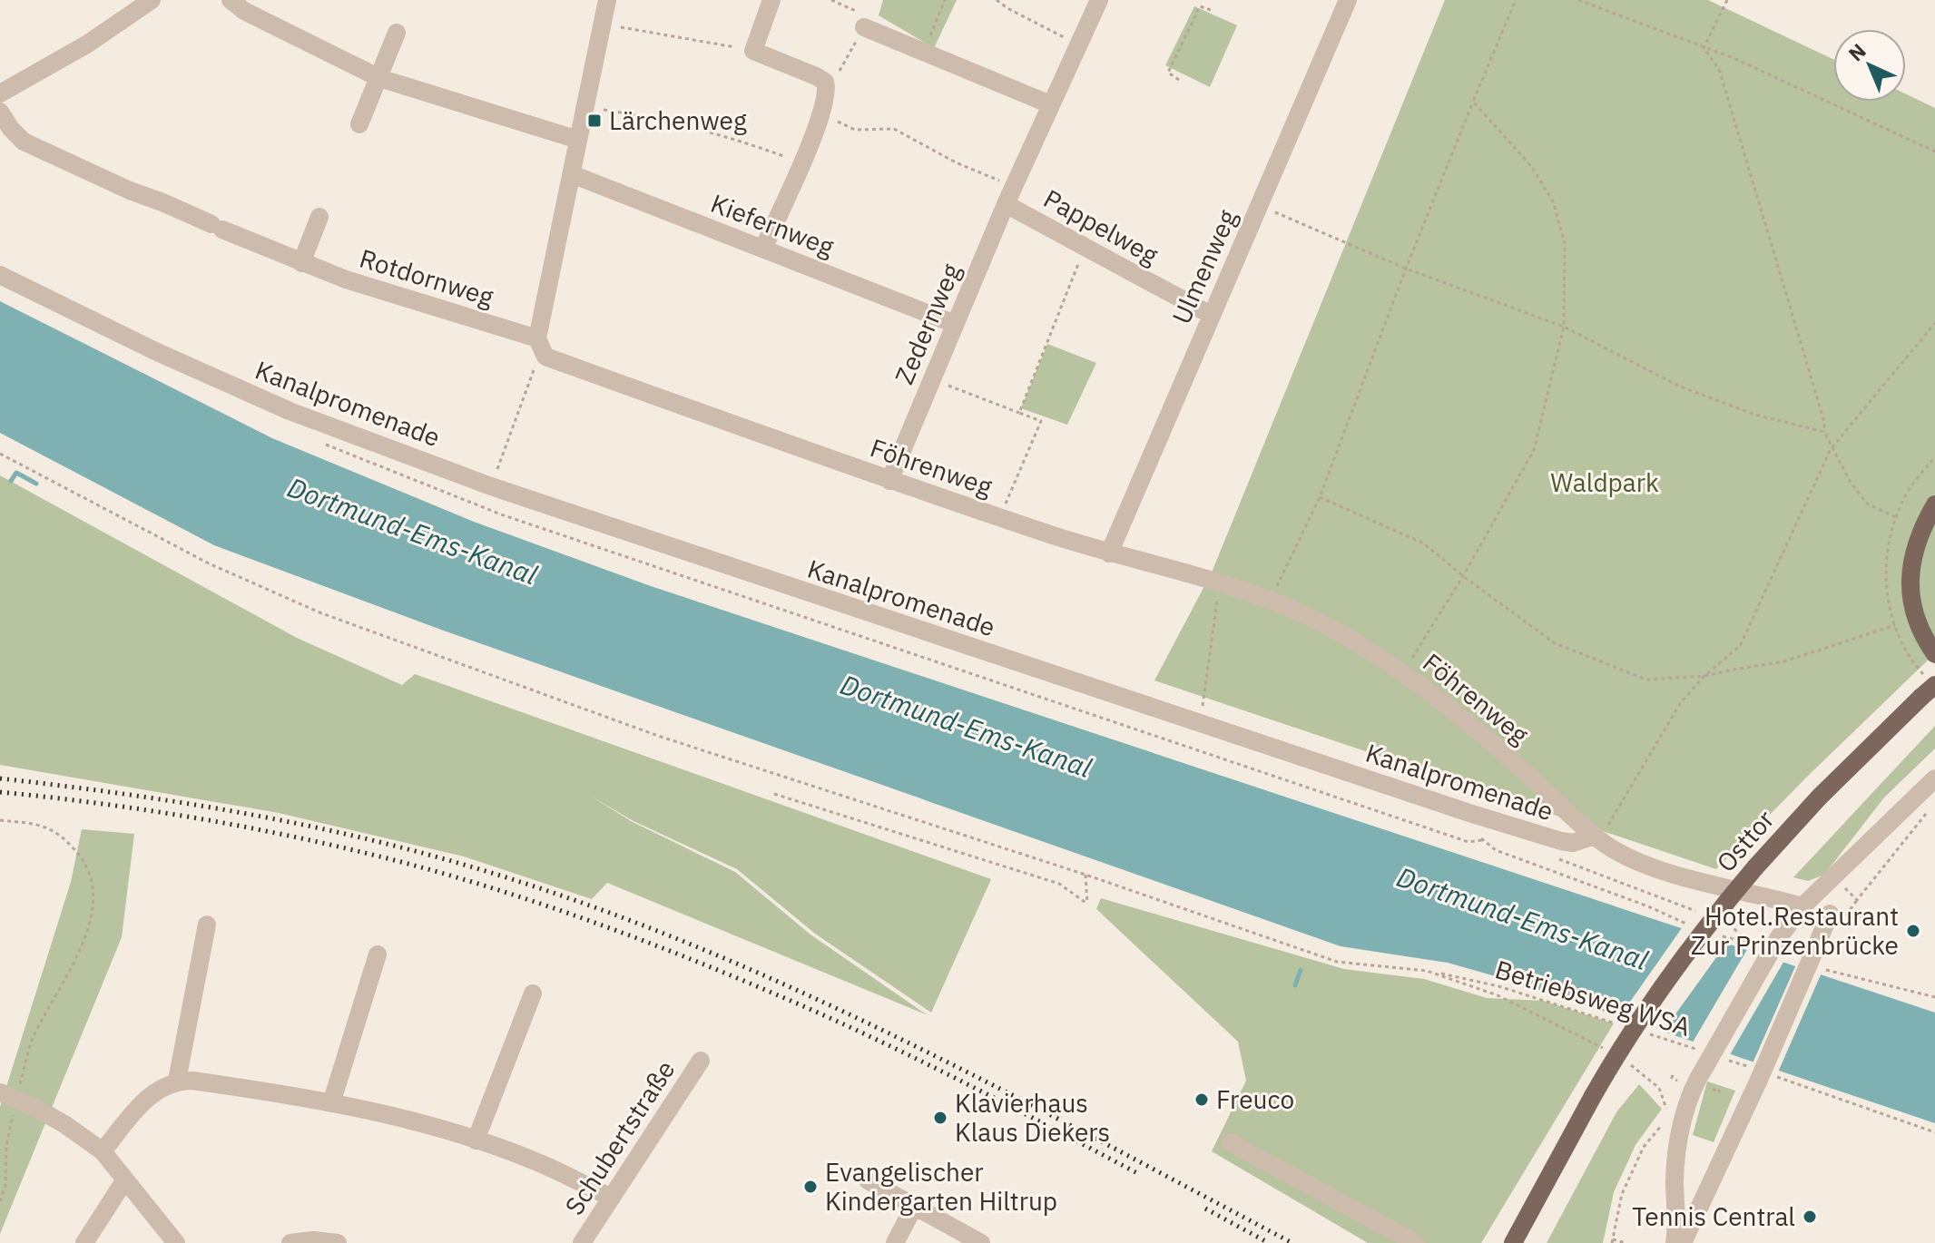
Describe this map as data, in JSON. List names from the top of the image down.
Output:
{
  "streets": {
    "main road": ["Osttor"],
    "street": [
      "Kiefernweg",
      "Pappelweg",
      "Ulmenweg",
      "Rotdornweg",
      "Zedernweg",
      "Kanalpromenade",
      "Föhrenweg",
      "Schubertstraße"
    ],
    "path": ["Betriebsweg WSA"]
  },
  "crossings": [
    ["Kiefernweg", "Zedernweg"],
    ["Pappelweg", "Ulmenweg"],
    ["Pappelweg", "Zedernweg"],
    ["Ulmenweg", "Föhrenweg"],
    ["Zedernweg", "Föhrenweg"],
    ["Kanalpromenade", "Föhrenweg"]
  ],
  "water": ["Dortmund-Ems-Kanal"],
  "parks": ["Waldpark"],
  "places": {
    "transit": ["Lärchenweg"],
    "other": [
      "Hotel.Restaurant Zur Prinzenbrücke",
      "Freuco",
      "Klavierhaus Klaus Diekers",
      "Evangelischer Kindergarten Hiltrup",
      "Tennis Central"
    ]
  },
  "north": "top left"
}
